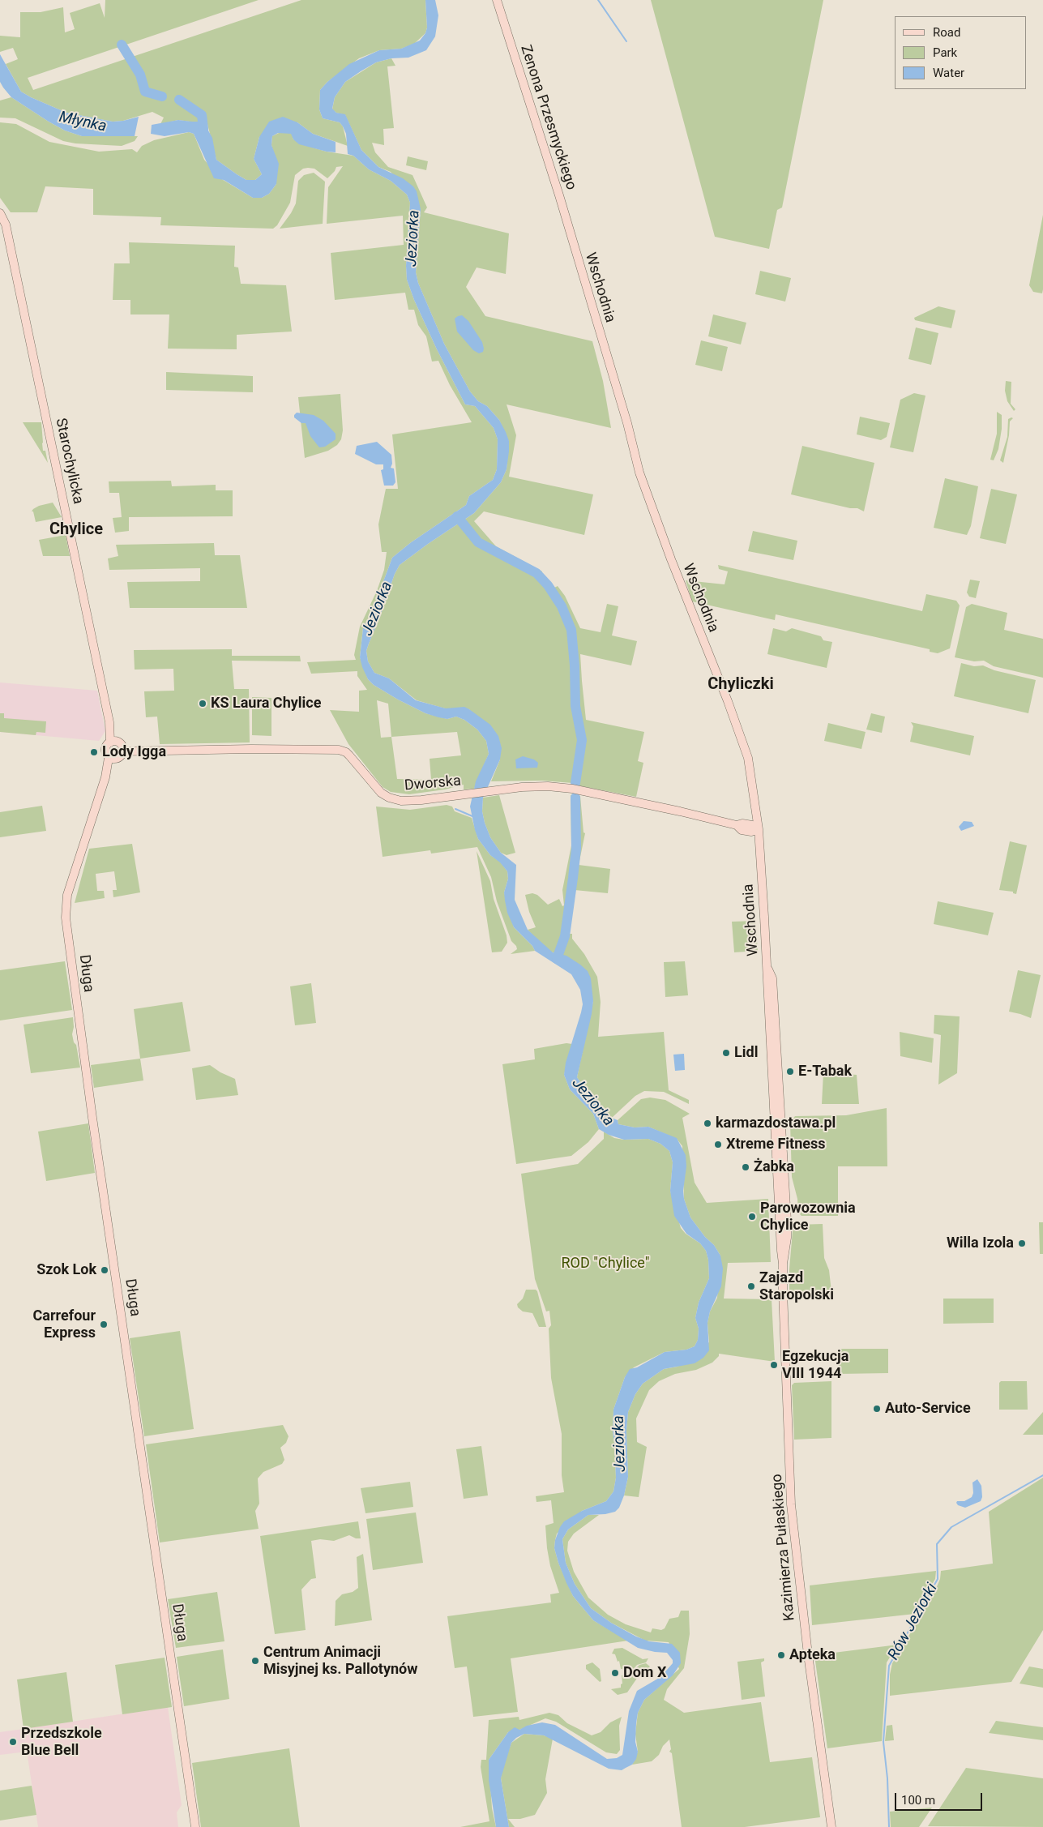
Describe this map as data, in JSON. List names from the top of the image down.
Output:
{
  "streets": {
    "street": [
      "Zenona Przesmyckiego",
      "Wschodnia",
      "Starochylicka",
      "Dworska",
      "Długa",
      "Kazimierza Pułaskiego"
    ]
  },
  "crossings": [
    ["Zenona Przesmyckiego", "Wschodnia"],
    ["Wschodnia", "Dworska"],
    ["Wschodnia", "Kazimierza Pułaskiego"],
    ["Starochylicka", "Dworska"],
    ["Starochylicka", "Długa"],
    ["Dworska", "Długa"]
  ],
  "districts": ["Chylice", "Chyliczki"],
  "water": ["Młynka", "Jeziorka", "Rów Jeziorki"],
  "parks": ["ROD \"Chylice\""],
  "places": [
    "KS Laura Chylice",
    "Lody Igga",
    "Lidl",
    "E-Tabak",
    "karmazdostawa.pl",
    "Xtreme Fitness",
    "Żabka",
    "Parowozownia Chylice",
    "Willa Izola",
    "Szok Lok",
    "Zajazd Staropolski",
    "Carrefour Express",
    "Egzekucja VIII 1944",
    "Auto-Service",
    "Apteka",
    "Centrum Animacji Misyjnej ks. Pallotynów",
    "Dom X",
    "Przedszkole Blue Bell"
  ],
  "legend": ["Road", "Park", "Water"],
  "scale_bar": "100 m"
}
